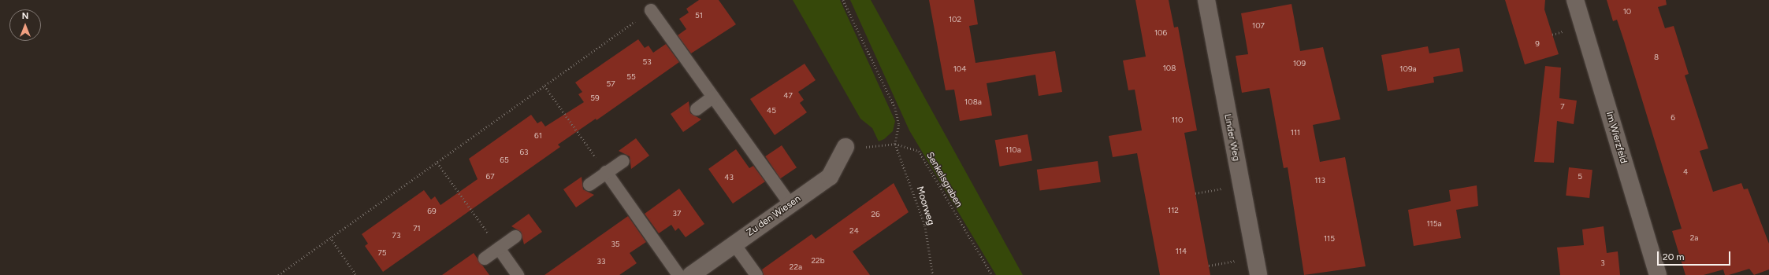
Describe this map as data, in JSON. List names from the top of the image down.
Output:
{
  "streets": {
    "street": ["Linder Weg", "Im Wierzfeld", "Zu den Wiesen"],
    "path": ["Senkelsgraben", "Moorweg"]
  },
  "crossings": [
    ["Senkelsgraben", "Moorweg"]
  ],
  "house_numbers": [
    "10",
    "51",
    "102",
    "107",
    "106",
    "9",
    "8",
    "53",
    "109",
    "108",
    "104",
    "109a",
    "55",
    "57",
    "47",
    "59",
    "108a",
    "7",
    "45",
    "6",
    "110",
    "111",
    "61",
    "110a",
    "63",
    "65",
    "4",
    "67",
    "5",
    "43",
    "113",
    "112",
    "69",
    "37",
    "26",
    "115a",
    "71",
    "24",
    "73",
    "2a",
    "115",
    "35",
    "114",
    "75",
    "22b",
    "33",
    "3",
    "22a"
  ],
  "scale_bar": "20 m",
  "north": "top"
}
